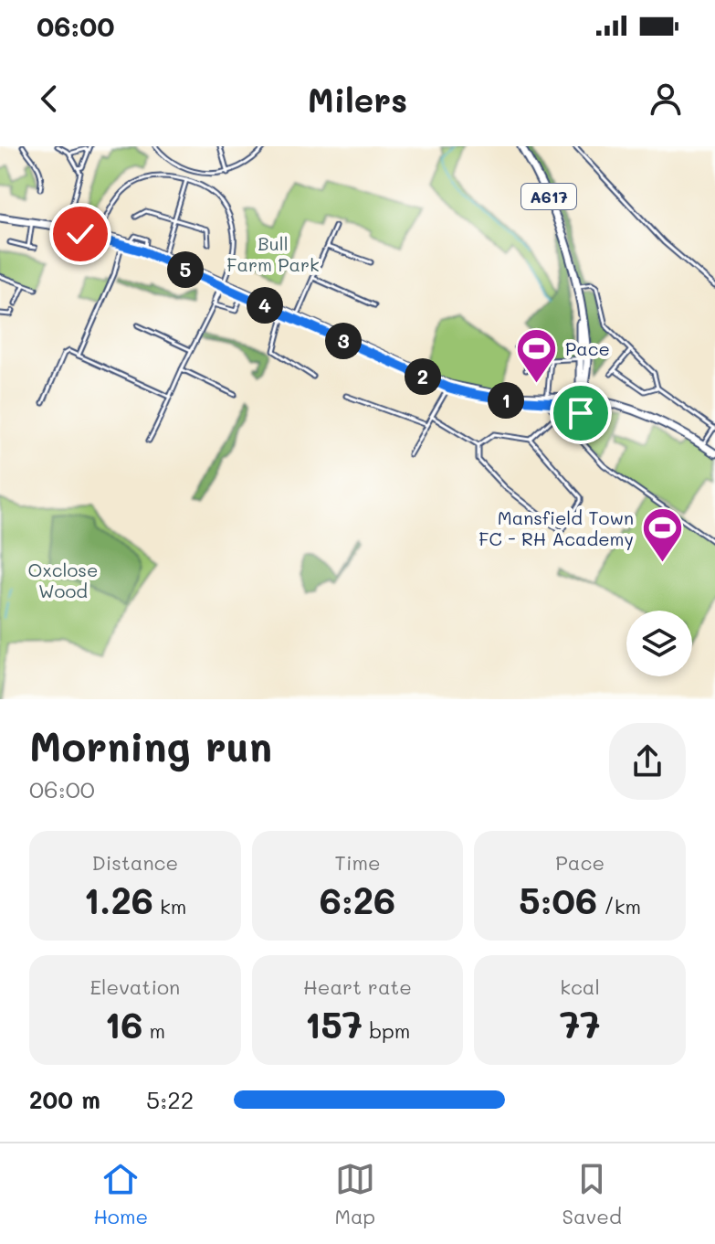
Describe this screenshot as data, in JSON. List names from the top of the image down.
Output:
{
  "streets": {
    "main road": ["A617"]
  },
  "parks": ["Bull Farm Park", "Oxclose Wood"],
  "places": {
    "sports": ["Pace", "Mansfield Town FC - RH Academy"]
  },
  "page": {
    "status": "06:00",
    "header": "Milers",
    "pins": [
      "5",
      "4",
      "3",
      "2",
      "1"
    ],
    "heading": ["Morning run", "06:00"],
    "stats": [
      ["Distance", "1.26 km"],
      ["Time", "6:26"],
      ["Pace", "5:06 /km"],
      ["Elevation", "16 m"],
      ["Heart rate", "157 bpm"],
      ["kcal", "77"]
    ],
    "list": [
      {
        "name": "200 m",
        "note": "5:22"
      }
    ],
    "tabs": ["Home", "Map", "Saved"]
  }
}
